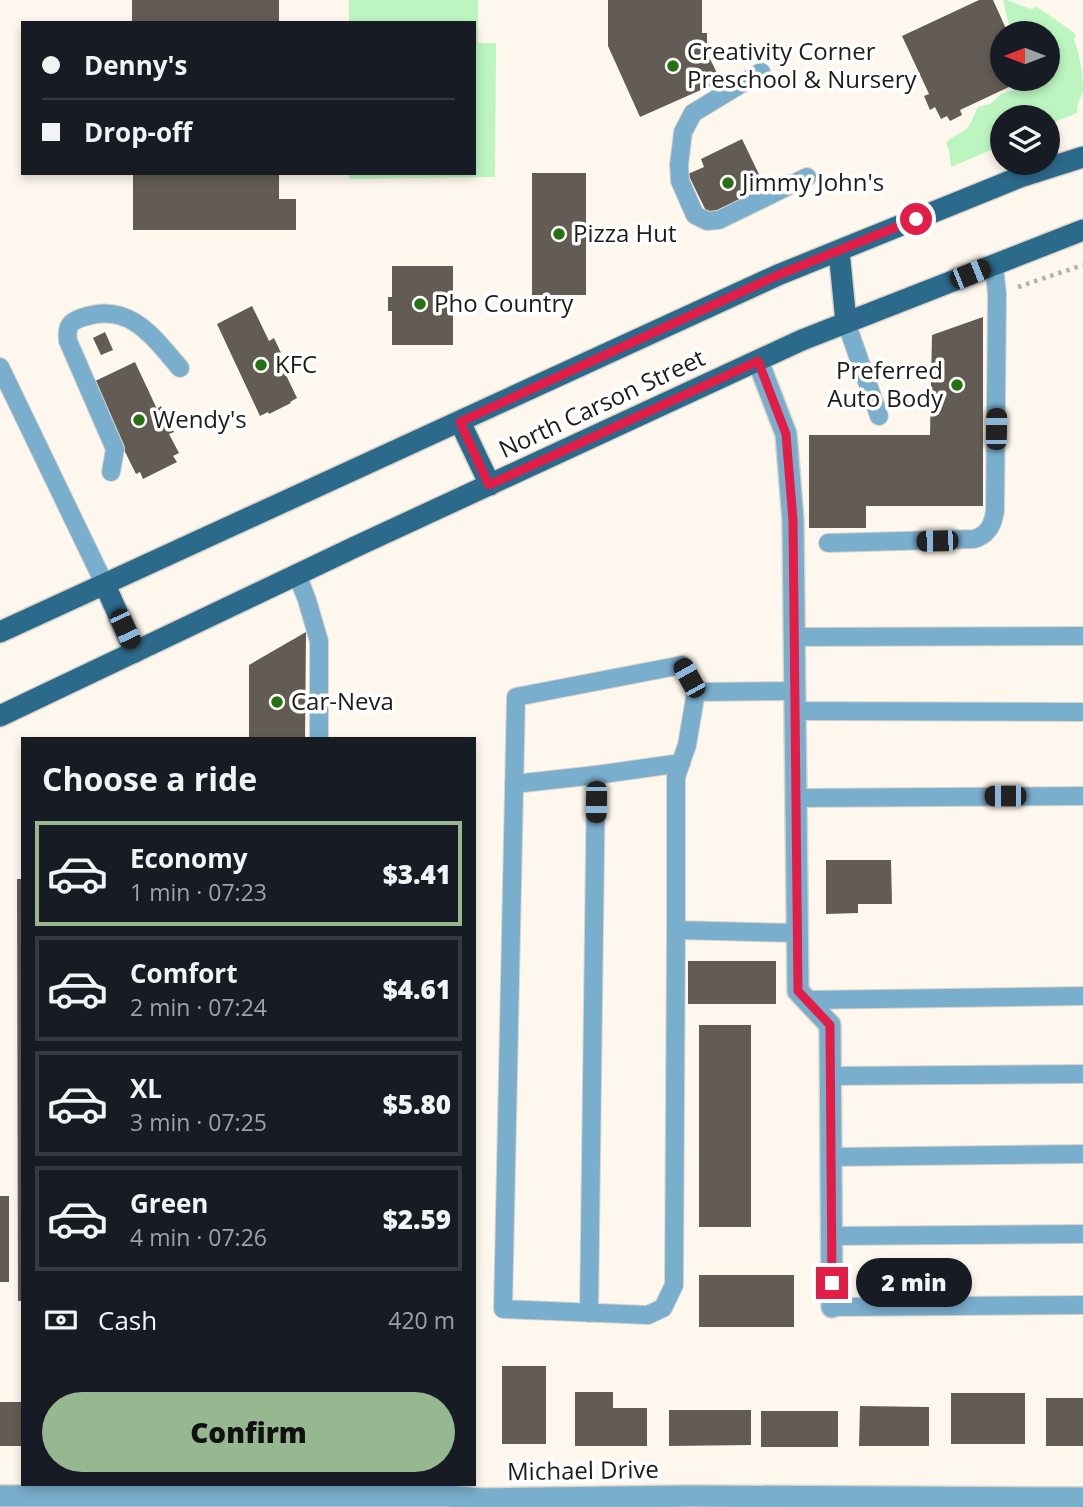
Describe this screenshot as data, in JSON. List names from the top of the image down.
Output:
{
  "streets": {
    "main road": ["North Carson Street"],
    "street": ["Michael Drive"]
  },
  "places": [
    "Creativity Corner Preschool & Nursery",
    "Jimmy John's",
    "Pizza Hut",
    "Pho Country",
    "KFC",
    "Preferred Auto Body",
    "Wendy's",
    "Car-Neva"
  ],
  "north": "left",
  "page": {
    "banner": ["Denny's", "Drop-off"],
    "heading": "Choose a ride",
    "list": [
      {
        "name": "Economy",
        "note": "1 min · 07:23",
        "value": "$3.41"
      },
      {
        "name": "Comfort",
        "note": "2 min · 07:24",
        "value": "$4.61"
      },
      {
        "name": "XL",
        "note": "3 min · 07:25",
        "value": "$5.80"
      },
      {
        "name": "Green",
        "note": "4 min · 07:26",
        "value": "$2.59"
      }
    ],
    "bubble": "2 min",
    "pay": ["Cash", "420 m"],
    "buttons": "Confirm"
  }
}
